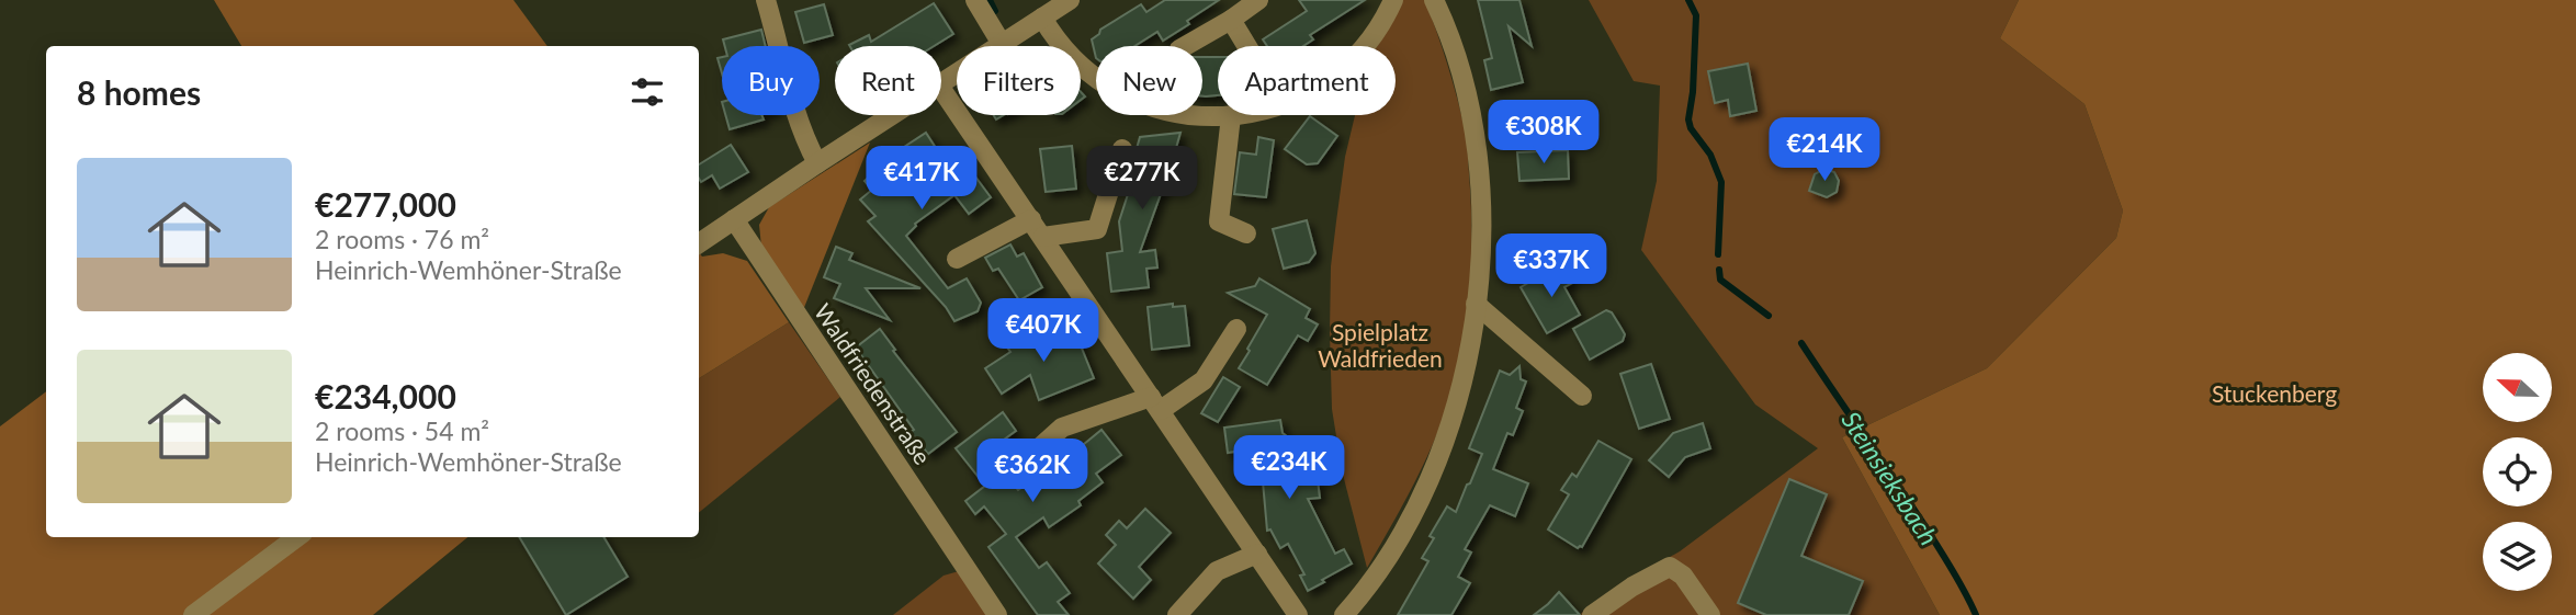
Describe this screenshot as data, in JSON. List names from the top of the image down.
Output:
{
  "streets": {
    "street": ["Waldfriedenstraße"]
  },
  "water": ["Steinsieksbach"],
  "parks": ["Spielplatz Waldfrieden", "Stuckenberg"],
  "north": "left",
  "page": {
    "chip": [
      "Buy",
      "Rent",
      "Filters",
      "New",
      "Apartment"
    ],
    "heading": "8 homes",
    "price": [
      "€308K",
      "€214K",
      "€417K",
      "€277K",
      "€337K",
      "€407K",
      "€234K",
      "€362K"
    ],
    "list": [
      {
        "name": "€277,000",
        "note": "2 rooms · 76 m² · Heinrich-Wemhöner-Straße"
      },
      {
        "name": "€234,000",
        "note": "2 rooms · 54 m² · Heinrich-Wemhöner-Straße"
      }
    ]
  }
}
